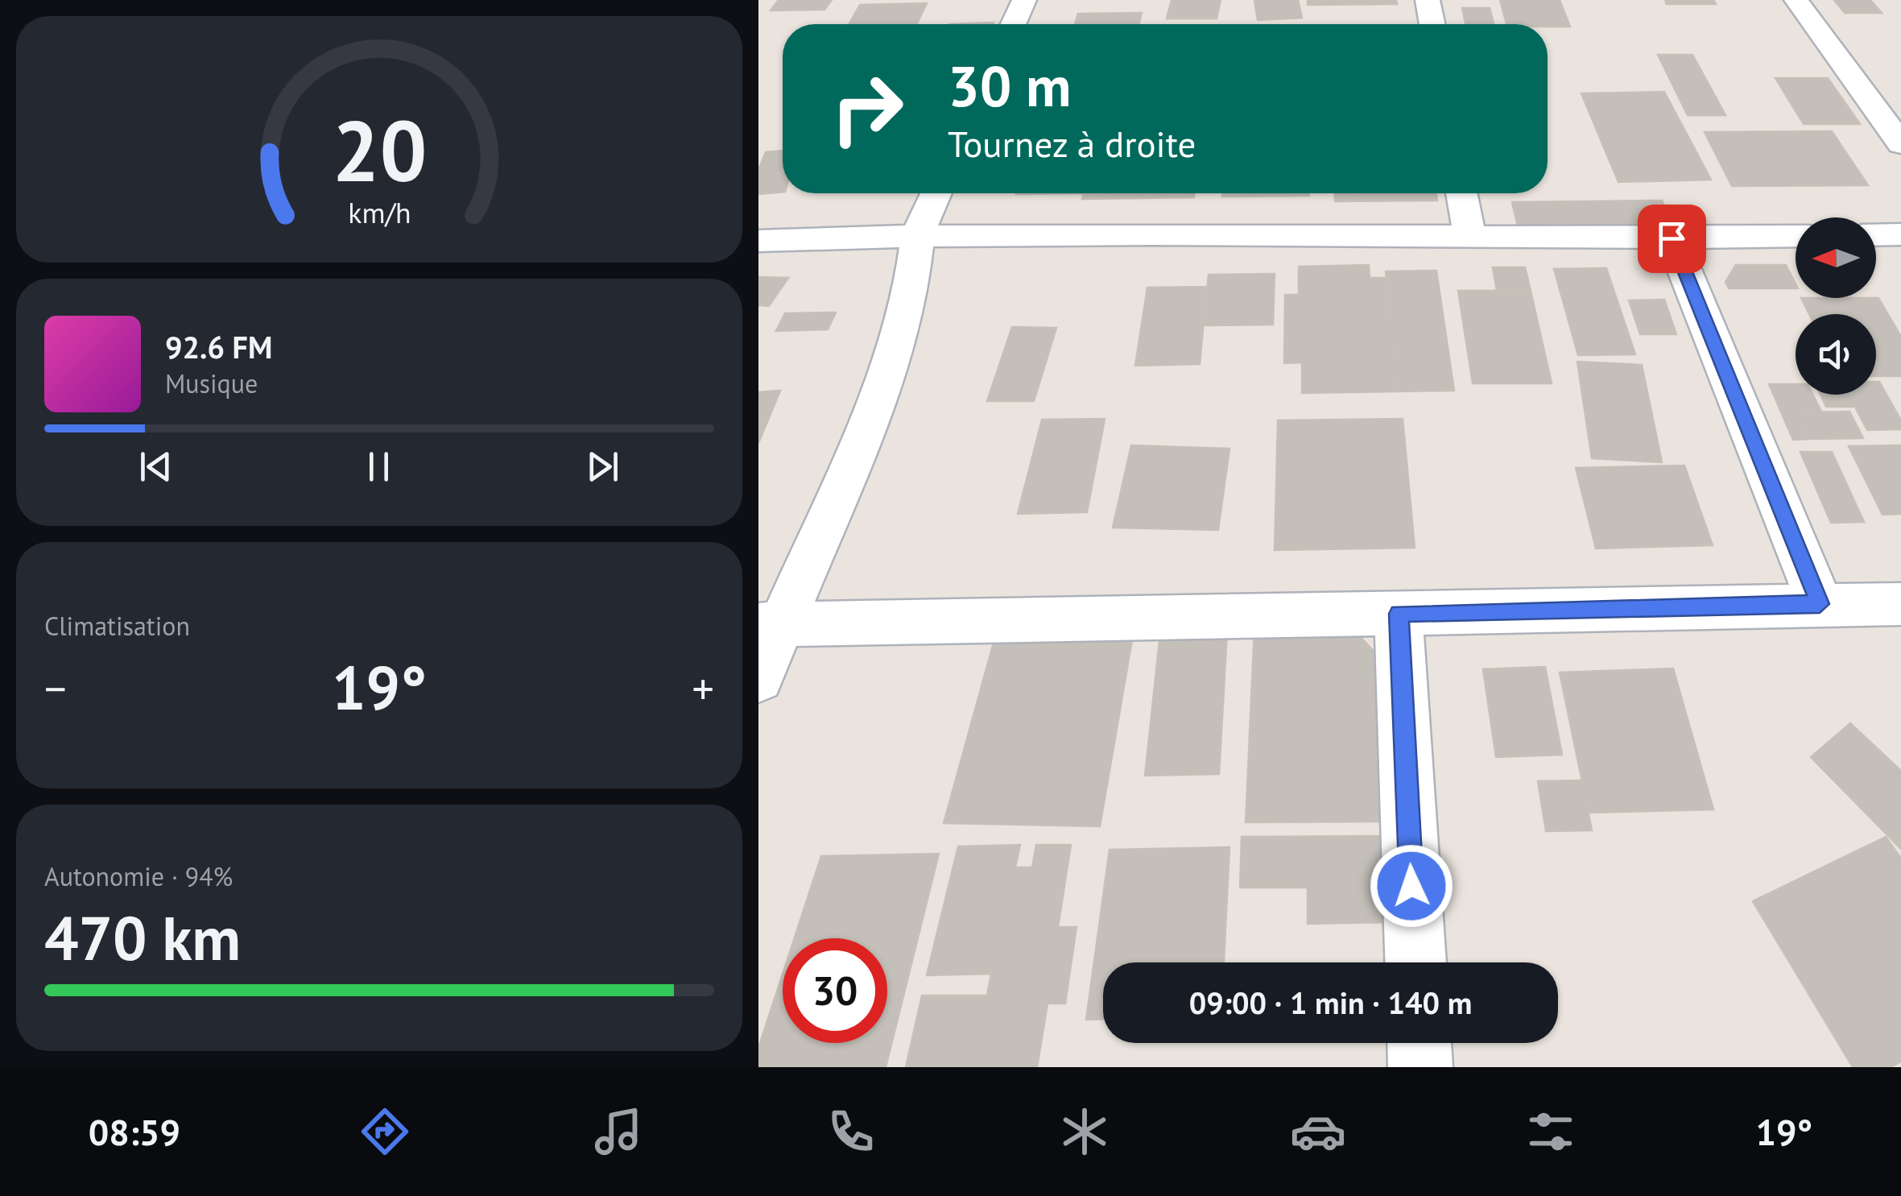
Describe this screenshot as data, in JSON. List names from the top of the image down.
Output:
{
  "north": "left",
  "page": {
    "turn": ["30 m", "Tournez à droite"],
    "song": ["92.6 FM", "Musique"],
    "tile": [
      "Climatisation",
      ["Autonomie · 94%", "470 km"]
    ],
    "heat": ["−", "19°", "+"],
    "limit": "30",
    "trip": "09:00 · 1 min · 140 m",
    "tabs": ["08:59", "19°"],
    "gauge": ["20", "km/h"]
  }
}
